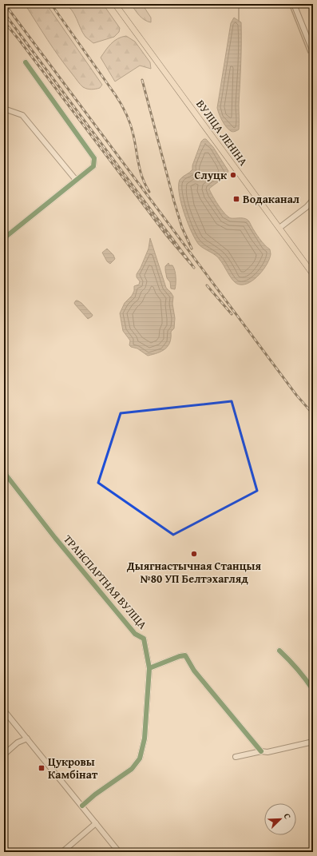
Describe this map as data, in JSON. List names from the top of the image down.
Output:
{
  "streets": {
    "main road": ["ВУЛІЦА ЛЕНІНА"],
    "street": ["ТРАНСПАРТНАЯ ВУЛІЦА"]
  },
  "places": {
    "other": ["Слуцк", "Дыягнастычная Станцыя №80 УП Белтэхагляд"],
    "transit": ["Водаканал", "Цукровы Камбінат"]
  },
  "north": "top right"
}
